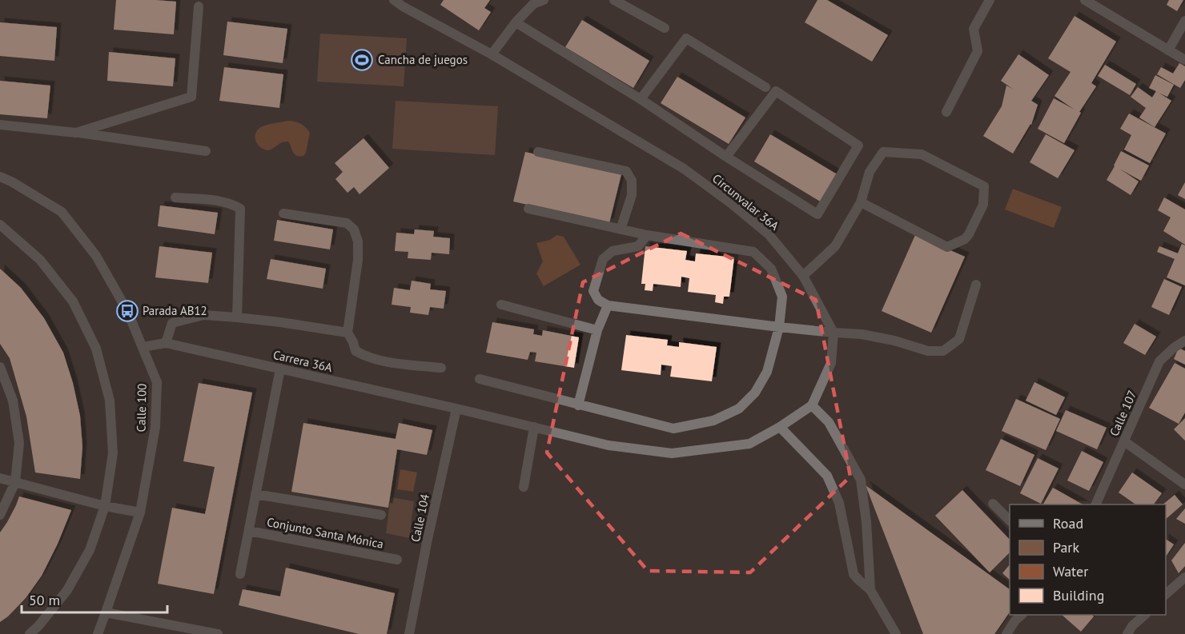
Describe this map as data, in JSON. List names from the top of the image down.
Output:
{
  "streets": {
    "street": [
      "Circunvalar 36A",
      "Carrera 36A",
      "Calle 100",
      "Calle 107",
      "Calle 104",
      "Conjunto Santa Mónica"
    ]
  },
  "crossings": [
    ["Carrera 36A", "Calle 100"],
    ["Carrera 36A", "Calle 104"],
    ["Carrera 36A", "Conjunto Santa Mónica"]
  ],
  "places": {
    "sports": ["Cancha de juegos"],
    "bus stop": ["Parada AB12"]
  },
  "legend": [
    "Road",
    "Park",
    "Water",
    "Building"
  ],
  "scale_bar": "50 m"
}
